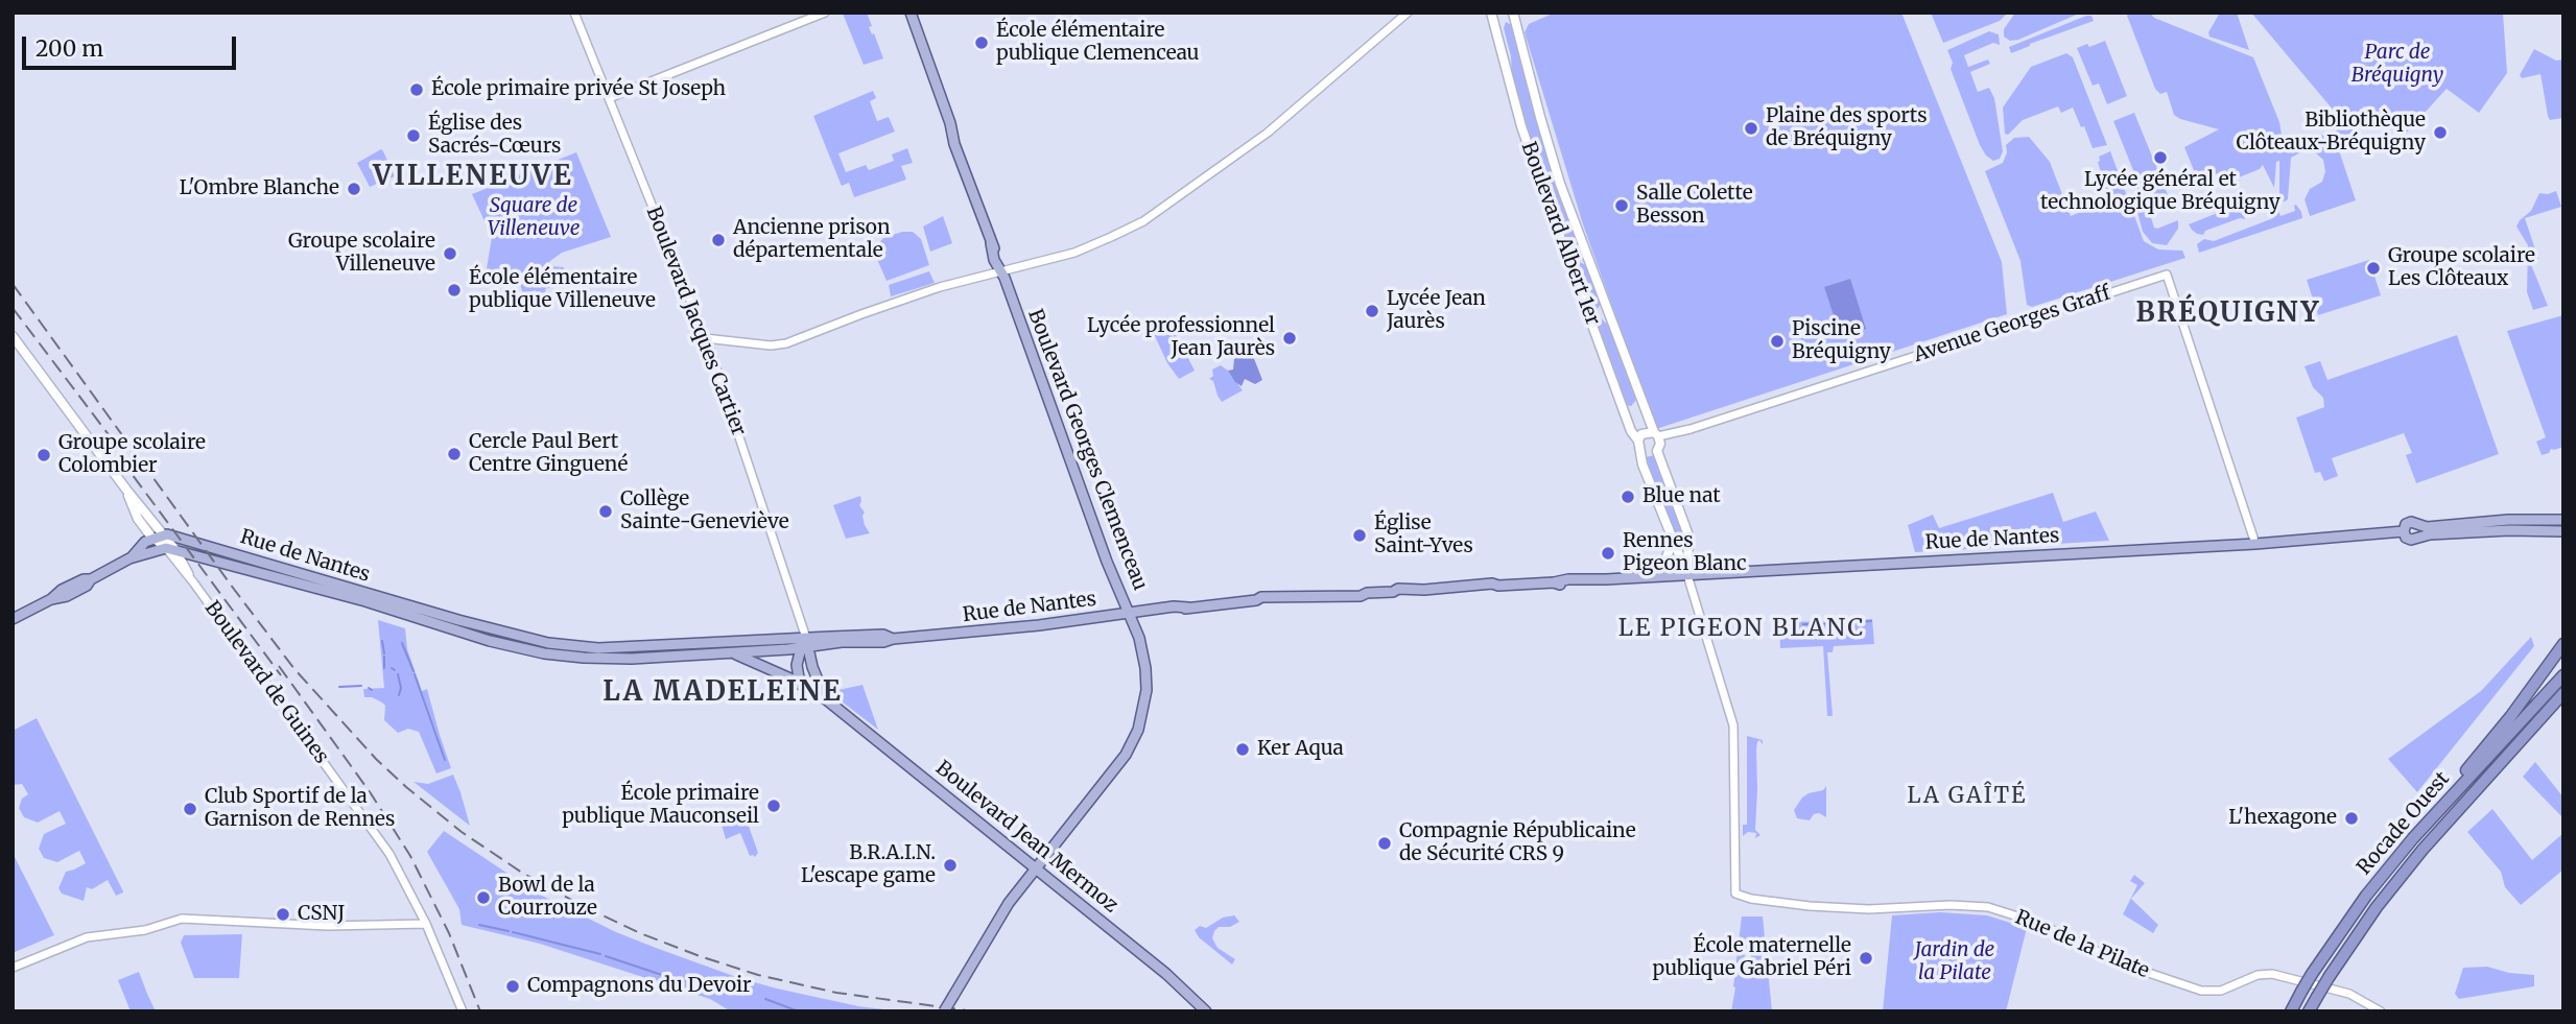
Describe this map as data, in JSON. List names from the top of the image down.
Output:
{
  "streets": {
    "highway": ["Rocade Ouest"],
    "main road": [
      "Boulevard Albert 1er",
      "Boulevard Georges Clemenceau",
      "Rue de Nantes",
      "Boulevard Jean Mermoz"
    ],
    "street": [
      "Boulevard Jacques Cartier",
      "Avenue Georges Graff",
      "Boulevard de Guines",
      "Rue de la Pilate"
    ]
  },
  "crossings": [
    ["Boulevard Albert 1er", "Avenue Georges Graff"],
    ["Boulevard Albert 1er", "Rue de Nantes"],
    ["Boulevard Albert 1er", "Rue de la Pilate"],
    ["Boulevard Jacques Cartier", "Rue de Nantes"],
    ["Boulevard Jacques Cartier", "Boulevard Jean Mermoz"],
    ["Avenue Georges Graff", "Rue de Nantes"],
    ["Boulevard Georges Clemenceau", "Rue de Nantes"],
    ["Boulevard Georges Clemenceau", "Boulevard Jean Mermoz"],
    ["Rue de Nantes", "Boulevard de Guines"],
    ["Rue de Nantes", "Boulevard Jean Mermoz"],
    ["Rue de Nantes", "Rue de la Pilate"]
  ],
  "districts": [
    "VILLENEUVE",
    "BRÉQUIGNY",
    "LE PIGEON BLANC",
    "LA MADELEINE",
    "LA GAÎTÉ"
  ],
  "parks": ["Parc de Bréquigny", "Square de Villeneuve", "Jardin de la Pilate"],
  "places": [
    "École élémentaire publique Clemenceau",
    "École primaire privée St Joseph",
    "Plaine des sports de Bréquigny",
    "Bibliothèque Clôteaux-Bréquigny",
    "Église des Sacrés-Cœurs",
    "Lycée général et technologique Bréquigny",
    "L'Ombre Blanche",
    "Salle Colette Besson",
    "Ancienne prison départementale",
    "Groupe scolaire Villeneuve",
    "Groupe scolaire Les Clôteaux",
    "École élémentaire publique Villeneuve",
    "Lycée Jean Jaurès",
    "Lycée professionnel Jean Jaurès",
    "Piscine Bréquigny",
    "Cercle Paul Bert Centre Ginguené",
    "Groupe scolaire Colombier",
    "Blue nat",
    "Collège Sainte-Geneviève",
    "Église Saint-Yves",
    "Rennes Pigeon Blanc",
    "Ker Aqua",
    "École primaire publique Mauconseil",
    "Club Sportif de la Garnison de Rennes",
    "L'hexagone",
    "Compagnie Républicaine de Sécurité CRS 9",
    "B.R.A.I.N. L'escape game",
    "Bowl de la Courrouze",
    "CSNJ",
    "École maternelle publique Gabriel Péri",
    "Compagnons du Devoir"
  ],
  "scale_bar": "200 m"
}
